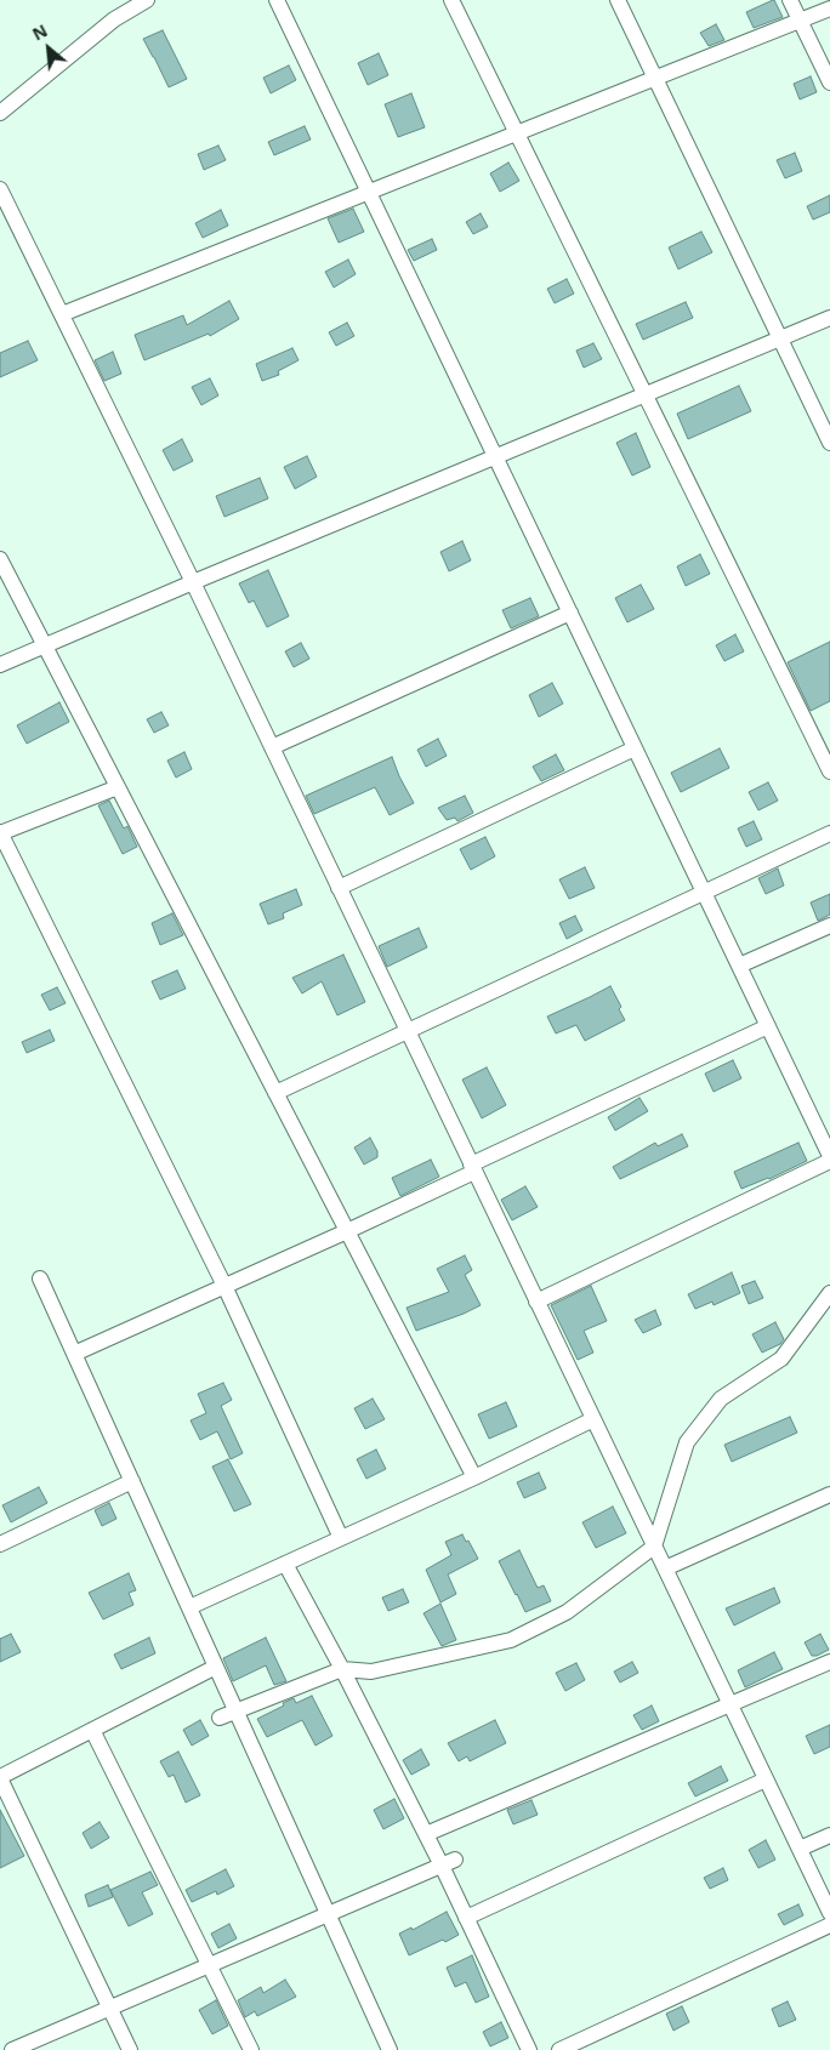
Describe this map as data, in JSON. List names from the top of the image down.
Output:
{
  "north": "top left"
}
